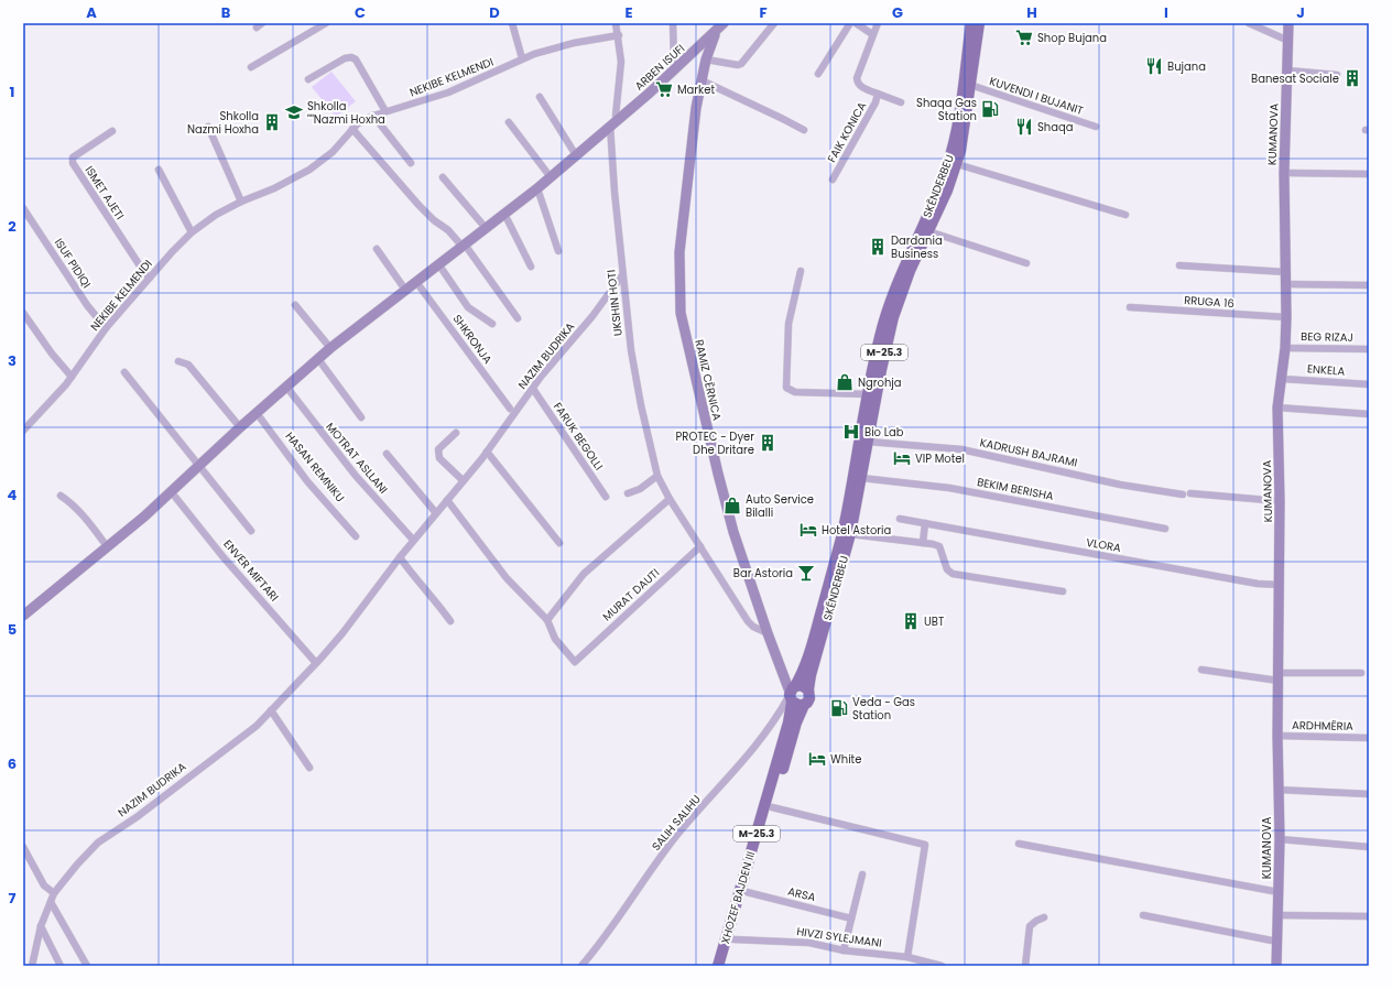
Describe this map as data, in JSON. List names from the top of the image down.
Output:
{
  "streets": {
    "main road": ["SKËNDERBEU", "M-25.3", "XHOZEF BAJDEN III"],
    "street": [
      "ARBEN ISUFI",
      "NEKIBE KELMENDI",
      "KUVENDI I BUJANIT",
      "FAIK KONICA",
      "KUMANOVA",
      "ISMET AJETI",
      "ISUF PIDIQI",
      "RRUGA 16",
      "UKSHIN HOTI",
      "BEG RIZAJ",
      "SHKRONJA",
      "NAZIM BUDRIKA",
      "ENKELA",
      "RAMIZ CËRNICA",
      "FARUK BEGOLLI",
      "KADRUSH BAJRAMI",
      "MOTRAT ASLLANI",
      "HASAN REMNIKU",
      "BEKIM BERISHA",
      "VLORA",
      "ENVER MIFTARI",
      "MURAT DAUTI",
      "ARDHMËRIA",
      "SALIH SALIHU",
      "ARSA",
      "HIVZI SYLEJMANI"
    ]
  },
  "crossings": [
    ["ARBEN ISUFI", "UKSHIN HOTI"],
    ["ARBEN ISUFI", "RAMIZ CËRNICA"],
    ["NEKIBE KELMENDI", "ISMET AJETI"],
    ["NEKIBE KELMENDI", "ISUF PIDIQI"],
    ["NEKIBE KELMENDI", "UKSHIN HOTI"],
    ["KUVENDI I BUJANIT", "SKËNDERBEU"],
    ["KUMANOVA", "RRUGA 16"],
    ["KUMANOVA", "BEG RIZAJ"],
    ["KUMANOVA", "ENKELA"],
    ["KUMANOVA", "KADRUSH BAJRAMI"],
    ["KUMANOVA", "VLORA"],
    ["KUMANOVA", "ARDHMËRIA"],
    ["SKËNDERBEU", "M-25.3"],
    ["SKËNDERBEU", "RAMIZ CËRNICA"],
    ["SKËNDERBEU", "KADRUSH BAJRAMI"],
    ["SKËNDERBEU", "BEKIM BERISHA"],
    ["SKËNDERBEU", "SALIH SALIHU"],
    ["SKËNDERBEU", "XHOZEF BAJDEN III"],
    ["UKSHIN HOTI", "NAZIM BUDRIKA"],
    ["UKSHIN HOTI", "RAMIZ CËRNICA"],
    ["UKSHIN HOTI", "MURAT DAUTI"],
    ["M-25.3", "RAMIZ CËRNICA"],
    ["M-25.3", "SALIH SALIHU"],
    ["M-25.3", "XHOZEF BAJDEN III"],
    ["NAZIM BUDRIKA", "FARUK BEGOLLI"],
    ["NAZIM BUDRIKA", "MOTRAT ASLLANI"],
    ["NAZIM BUDRIKA", "ENVER MIFTARI"],
    ["RAMIZ CËRNICA", "SALIH SALIHU"],
    ["RAMIZ CËRNICA", "XHOZEF BAJDEN III"],
    ["SALIH SALIHU", "XHOZEF BAJDEN III"],
    ["ARSA", "XHOZEF BAJDEN III"],
    ["XHOZEF BAJDEN III", "HIVZI SYLEJMANI"]
  ],
  "places": {
    "supermarket": ["Shop Bujana", "Market"],
    "restaurant": ["Bujana", "Shaqa"],
    "building": [
      "Banesat Sociale",
      "Shkolla Nazmi Hoxha",
      "Dardania Business",
      "PROTEC - Dyer Dhe Dritare",
      "UBT"
    ],
    "fuel station": ["Shaqa Gas Station", "Veda - Gas Station"],
    "school or university": ["Shkolla \"\"Nazmi Hoxha"],
    "shop": ["Ngrohja", "Auto Service Bilalli"],
    "hospital": ["Bio Lab"],
    "hotel": ["VIP Motel", "Hotel Astoria", "White"],
    "bar": ["Bar Astoria"]
  },
  "grid": {
    "columns": [
      "A",
      "B",
      "C",
      "D",
      "E",
      "F",
      "G",
      "H",
      "I",
      "J"
    ],
    "rows": [
      "1",
      "2",
      "3",
      "4",
      "5",
      "6",
      "7"
    ]
  }
}
